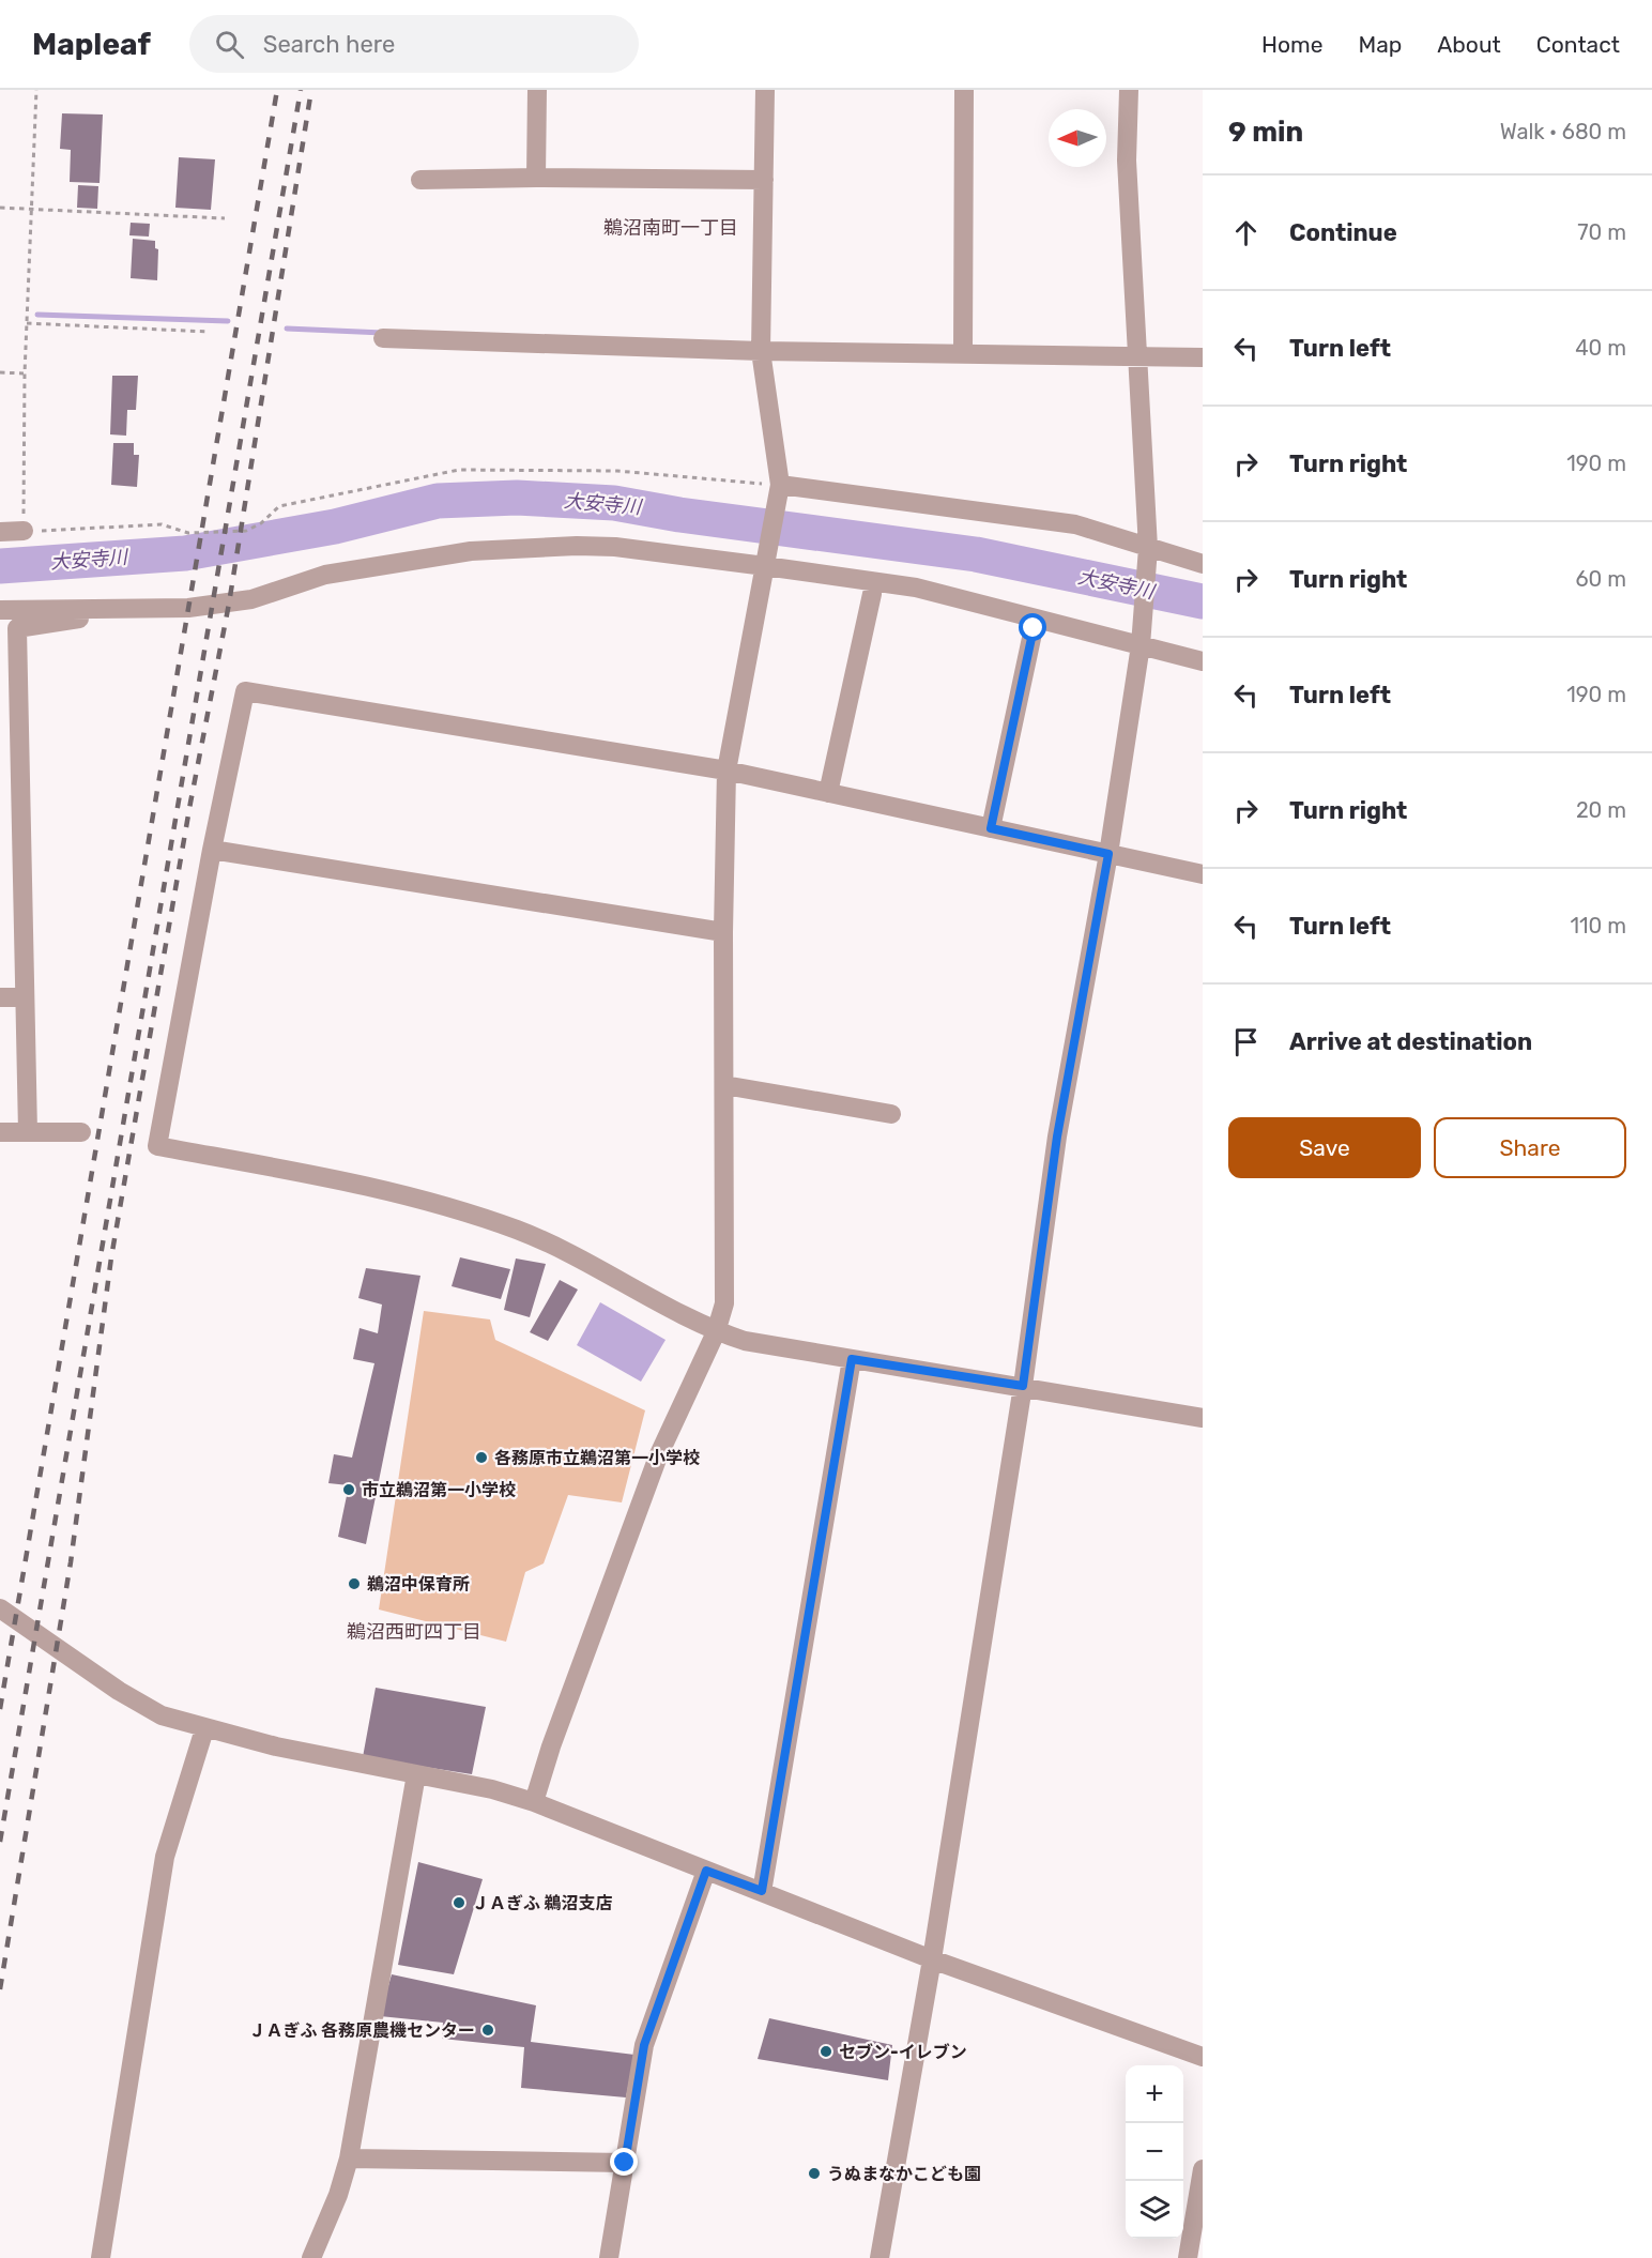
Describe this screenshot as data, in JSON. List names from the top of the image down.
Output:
{
  "districts": ["鵜沼南町一丁目", "鵜沼西町四丁目"],
  "water": ["大安寺川"],
  "places": [
    "各務原市立鵜沼第一小学校",
    "市立鵜沼第一小学校",
    "鵜沼中保育所",
    "ＪＡぎふ 鵜沼支店",
    "ＪＡぎふ 各務原農機センター",
    "セブン-イレブン",
    "うぬまなかこども園"
  ],
  "north": "left",
  "page": {
    "header": "Mapleaf",
    "search": "Search here",
    "nav": [
      "Home",
      "Map",
      "About",
      "Contact"
    ],
    "heading": ["9 min", "Walk · 680 m"],
    "list": [
      ["Continue", "70 m"],
      ["Turn left", "40 m"],
      ["Turn right", "190 m"],
      ["Turn right", "60 m"],
      ["Turn left", "190 m"],
      ["Turn right", "20 m"],
      ["Turn left", "110 m"],
      "Arrive at destination"
    ],
    "buttons": ["Save", "Share"],
    "map_buttons": ["+", "−"]
  }
}
